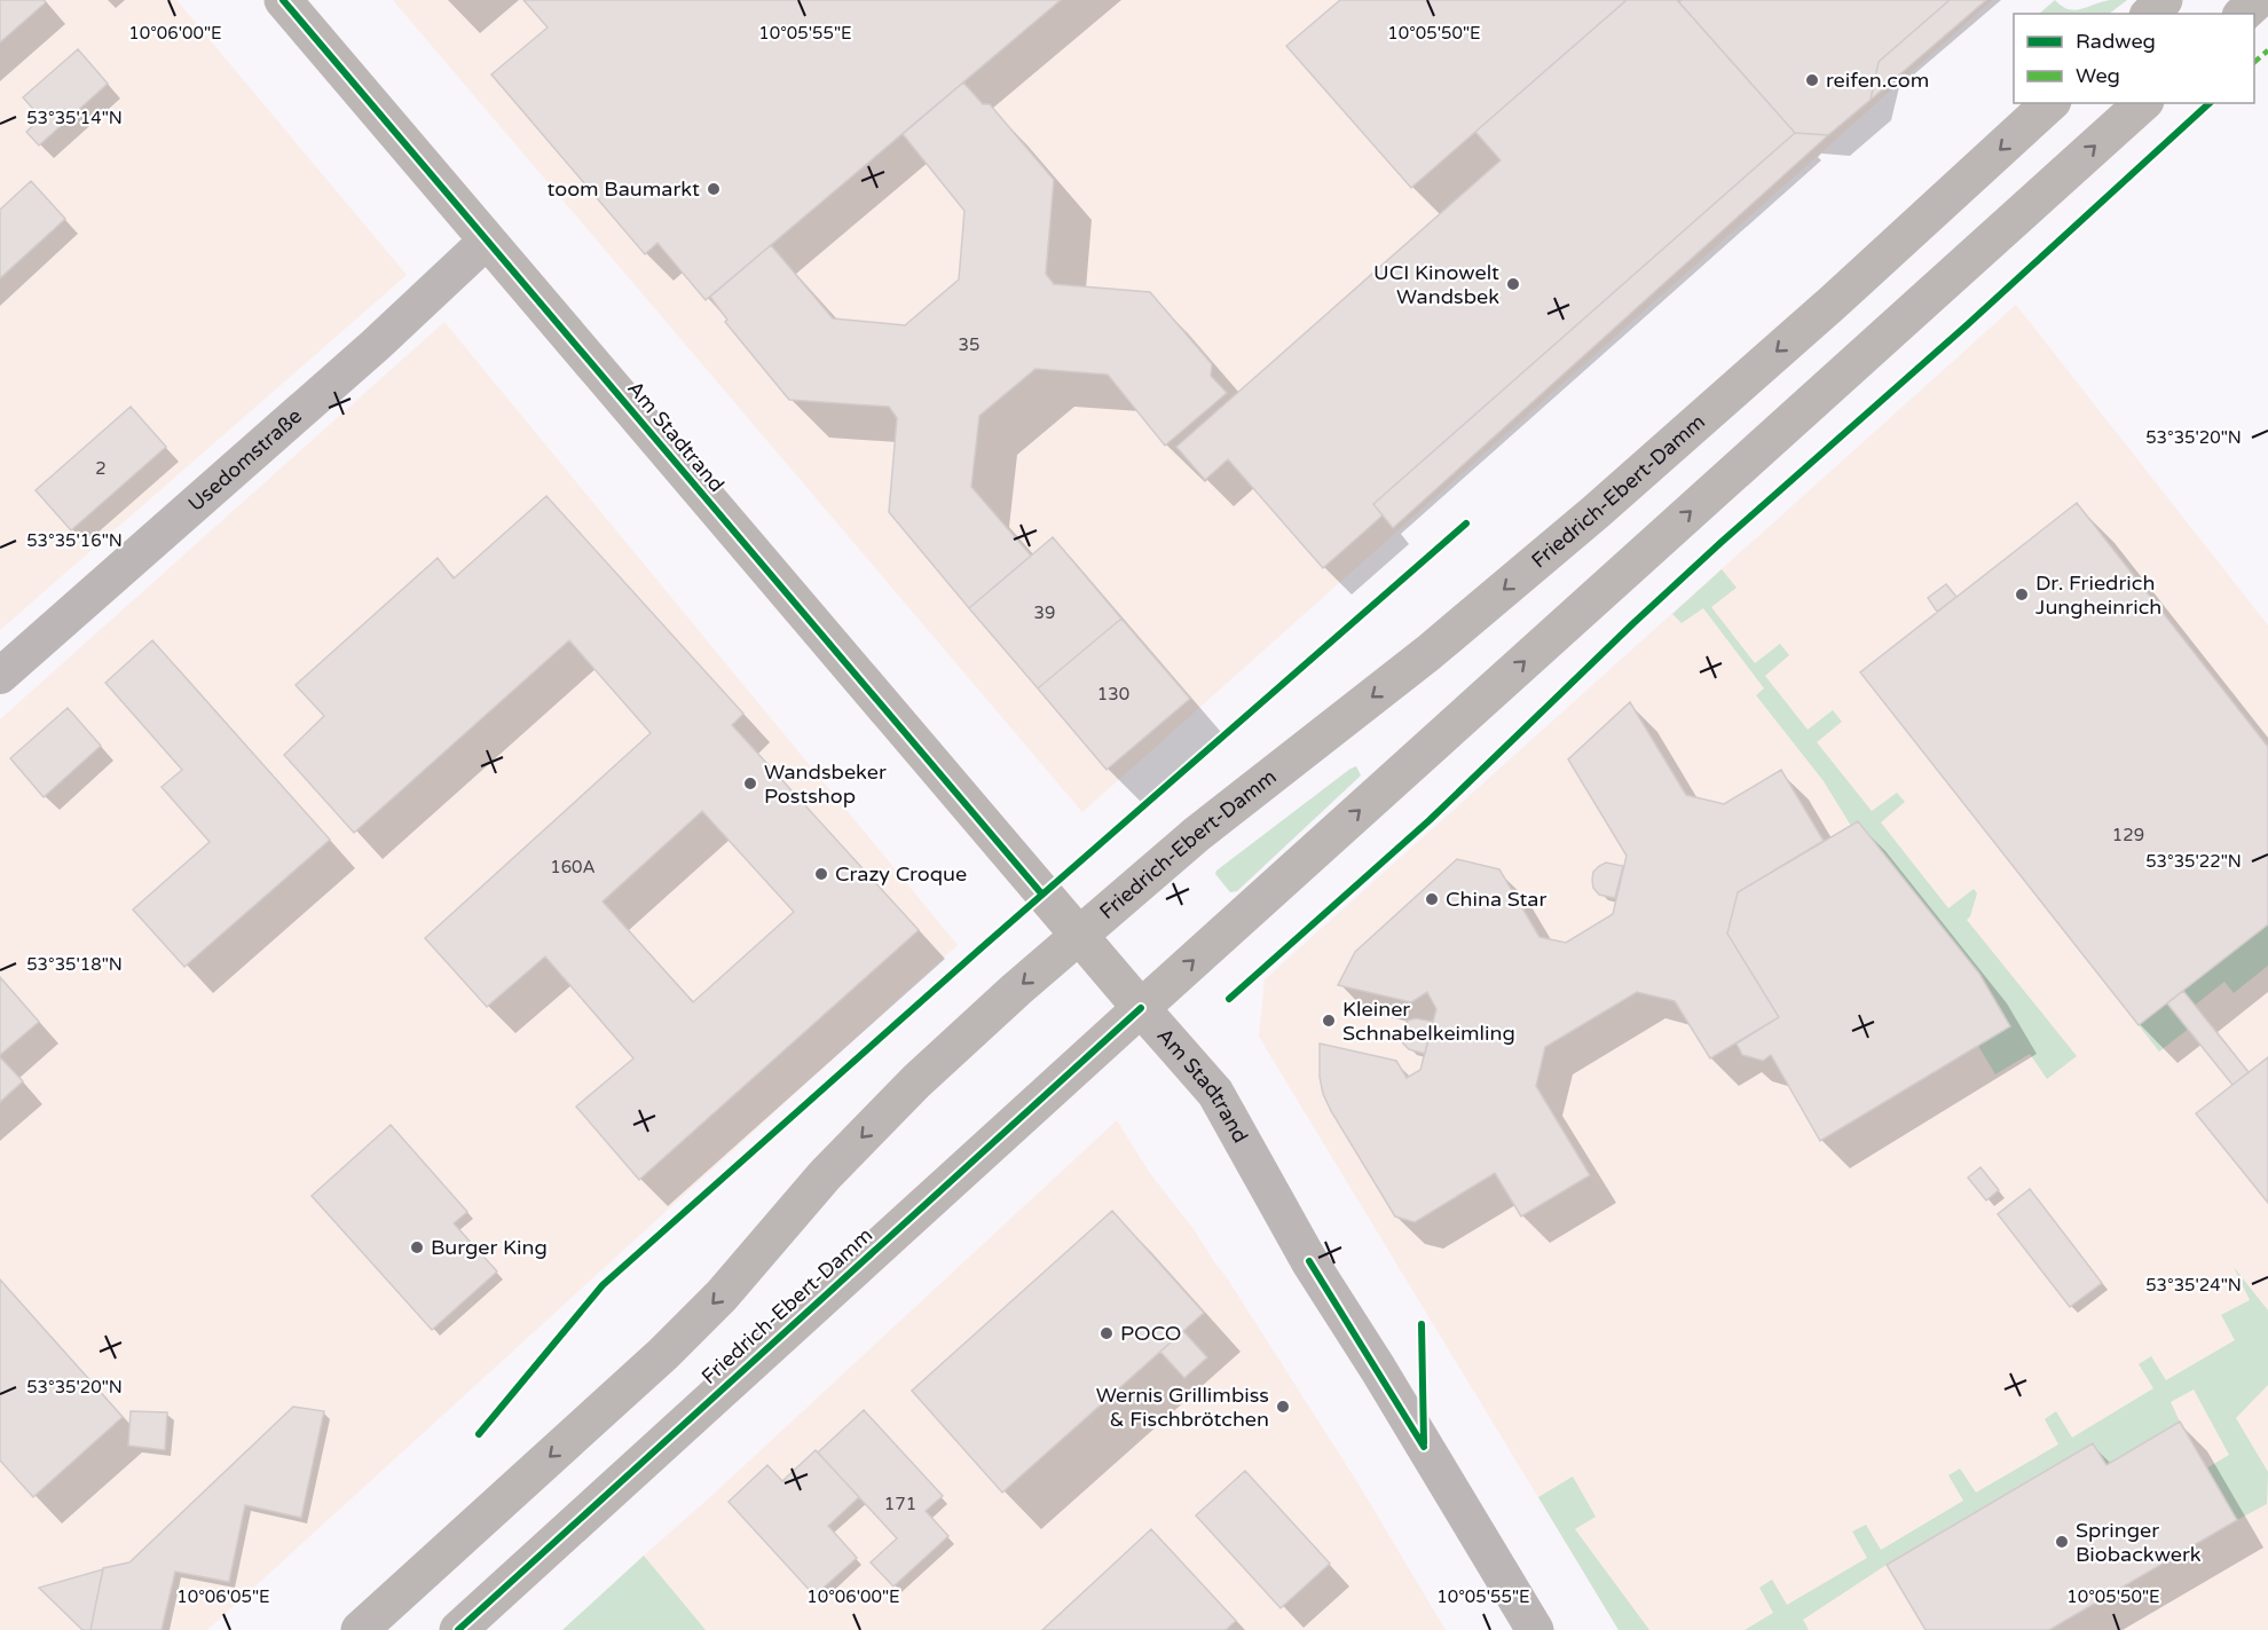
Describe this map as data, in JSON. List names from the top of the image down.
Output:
{
  "streets": {
    "main road": ["Am Stadtrand", "Friedrich-Ebert-Damm"],
    "street": ["Usedomstraße"]
  },
  "crossings": [
    ["Am Stadtrand", "Usedomstraße"],
    ["Am Stadtrand", "Friedrich-Ebert-Damm"]
  ],
  "places": [
    "reifen.com",
    "toom Baumarkt",
    "UCI Kinowelt Wandsbek",
    "Dr. Friedrich Jungheinrich",
    "Wandsbeker Postshop",
    "Crazy Croque",
    "China Star",
    "Kleiner Schnabelkeimling",
    "Burger King",
    "POCO",
    "Wernis Grillimbiss & Fischbrötchen",
    "Springer Biobackwerk"
  ],
  "house_numbers": [
    "35",
    "2",
    "39",
    "130",
    "129",
    "160A",
    "171"
  ],
  "legend": ["Radweg", "Weg"],
  "coordinates": [
    "10°06'00\"E",
    "10°05'55\"E",
    "10°05'50\"E",
    "53°35'14\"N",
    "53°35'20\"N",
    "53°35'16\"N",
    "53°35'22\"N",
    "53°35'18\"N",
    "53°35'24\"N",
    "10°06'05\"E"
  ]
}
